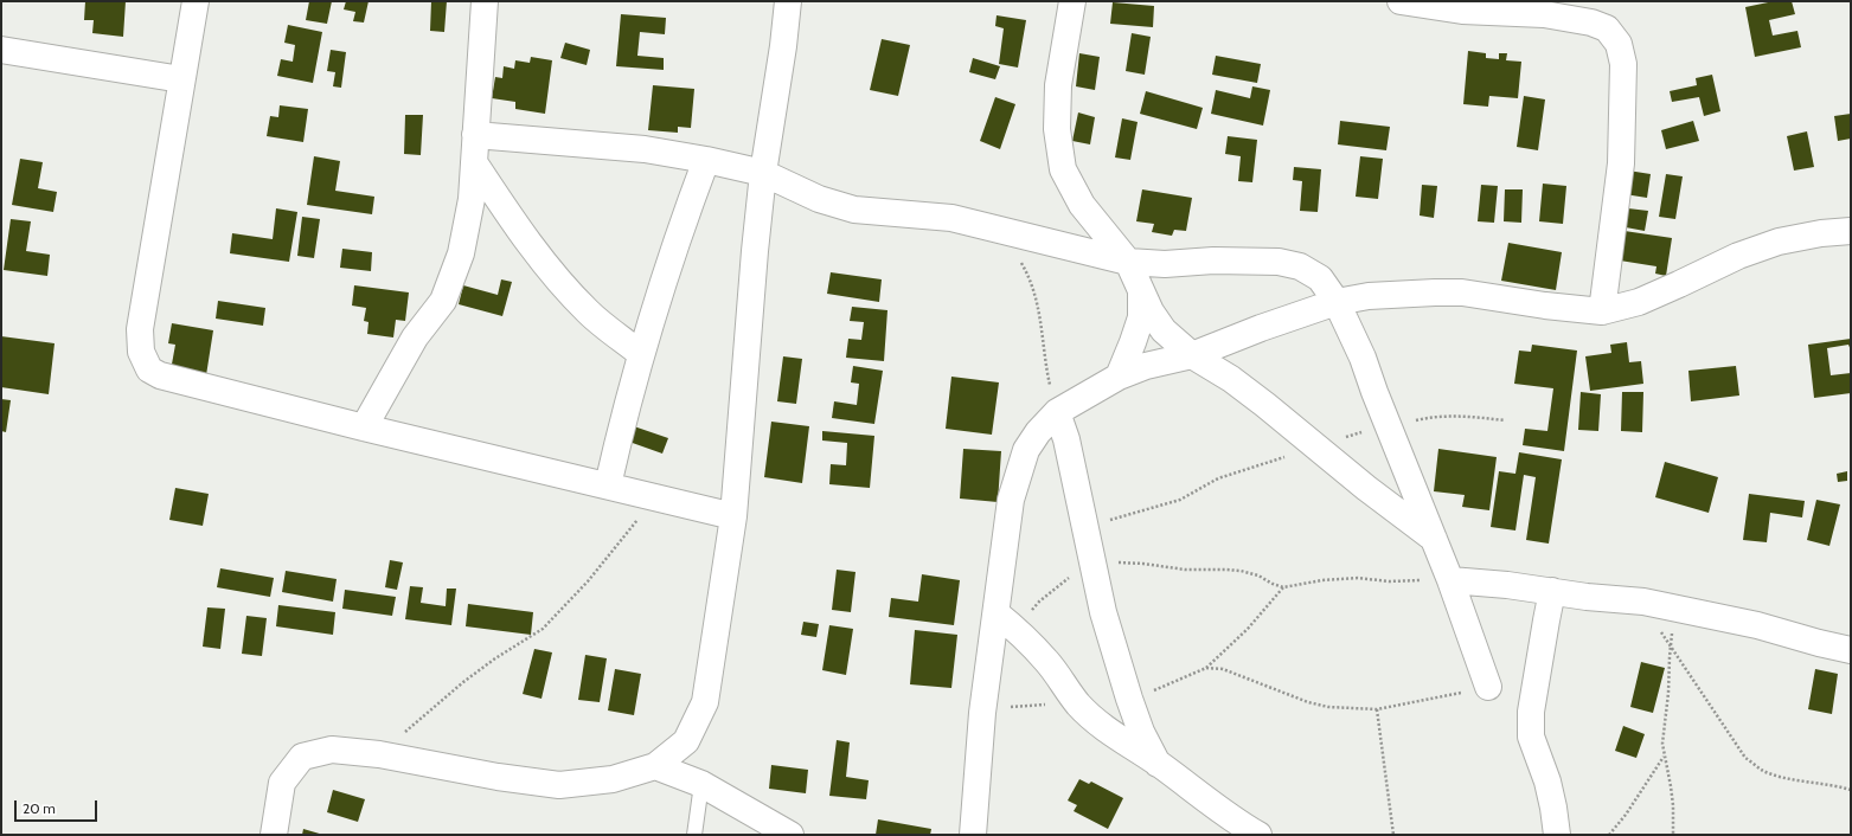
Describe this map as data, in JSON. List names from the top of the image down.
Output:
{
  "scale_bar": "20 m"
}
